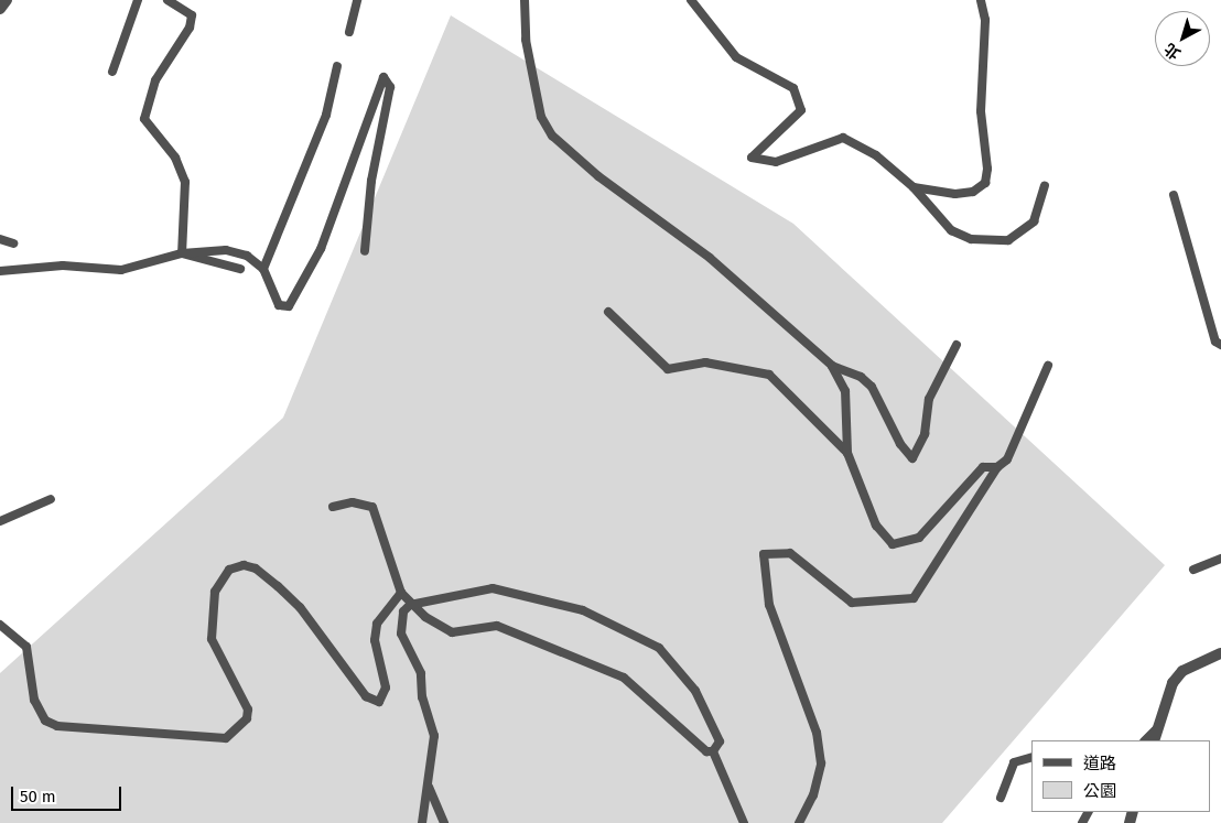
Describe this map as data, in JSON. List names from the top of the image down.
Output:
{
  "legend": ["道路", "公園"],
  "scale_bar": "50 m",
  "north": "bottom left"
}
